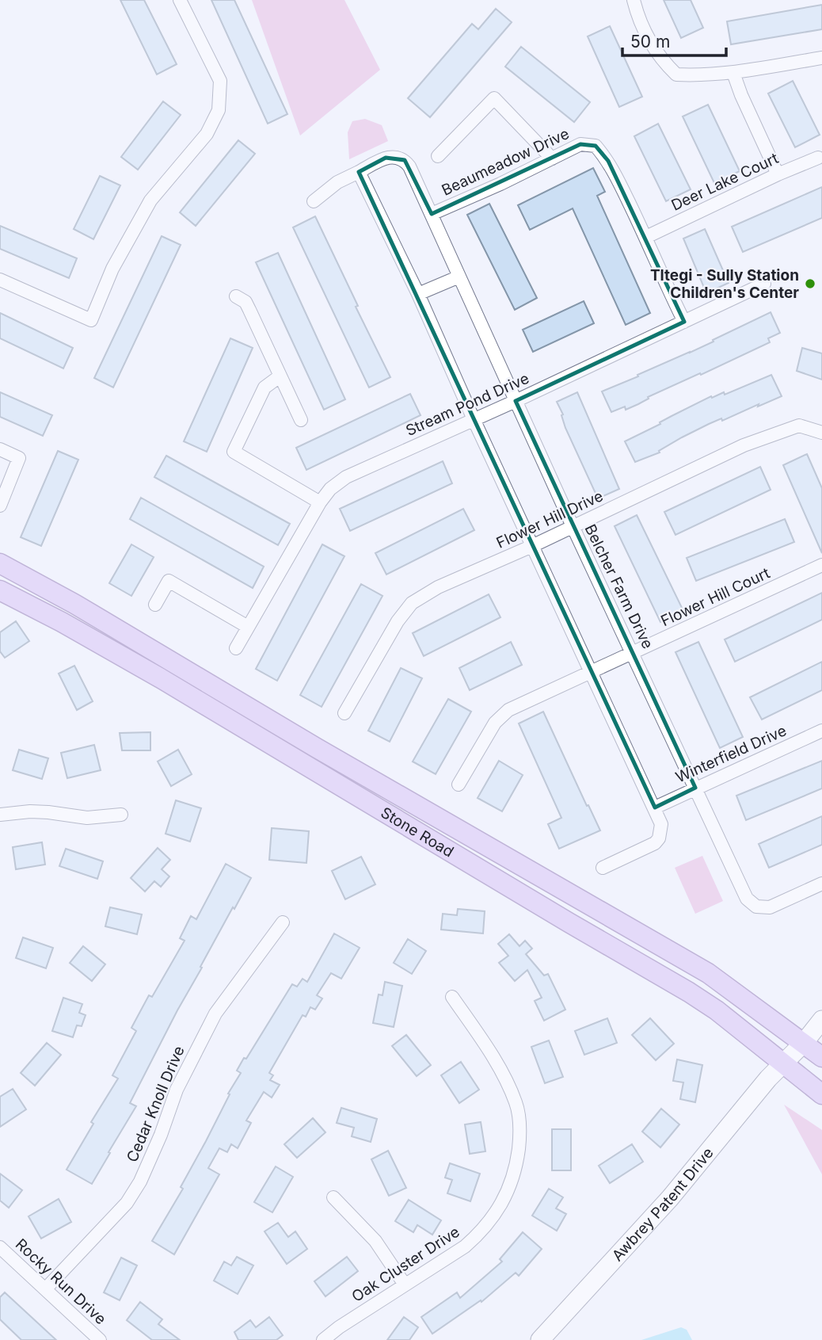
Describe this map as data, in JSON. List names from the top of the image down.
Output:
{
  "streets": {
    "main road": ["Stone Road"],
    "street": [
      "Beaumeadow Drive",
      "Deer Lake Court",
      "Stream Pond Drive",
      "Flower Hill Drive",
      "Belcher Farm Drive",
      "Flower Hill Court",
      "Winterfield Drive",
      "Cedar Knoll Drive",
      "Awbrey Patent Drive",
      "Oak Cluster Drive",
      "Rocky Run Drive"
    ]
  },
  "crossings": [
    ["Beaumeadow Drive", "Deer Lake Court"],
    ["Beaumeadow Drive", "Stream Pond Drive"],
    ["Beaumeadow Drive", "Belcher Farm Drive"],
    ["Stream Pond Drive", "Belcher Farm Drive"],
    ["Flower Hill Drive", "Belcher Farm Drive"],
    ["Belcher Farm Drive", "Flower Hill Court"],
    ["Belcher Farm Drive", "Winterfield Drive"],
    ["Stone Road", "Awbrey Patent Drive"],
    ["Cedar Knoll Drive", "Rocky Run Drive"]
  ],
  "places": ["Tltegi - Sully Station Children's Center"],
  "scale_bar": "50 m"
}
